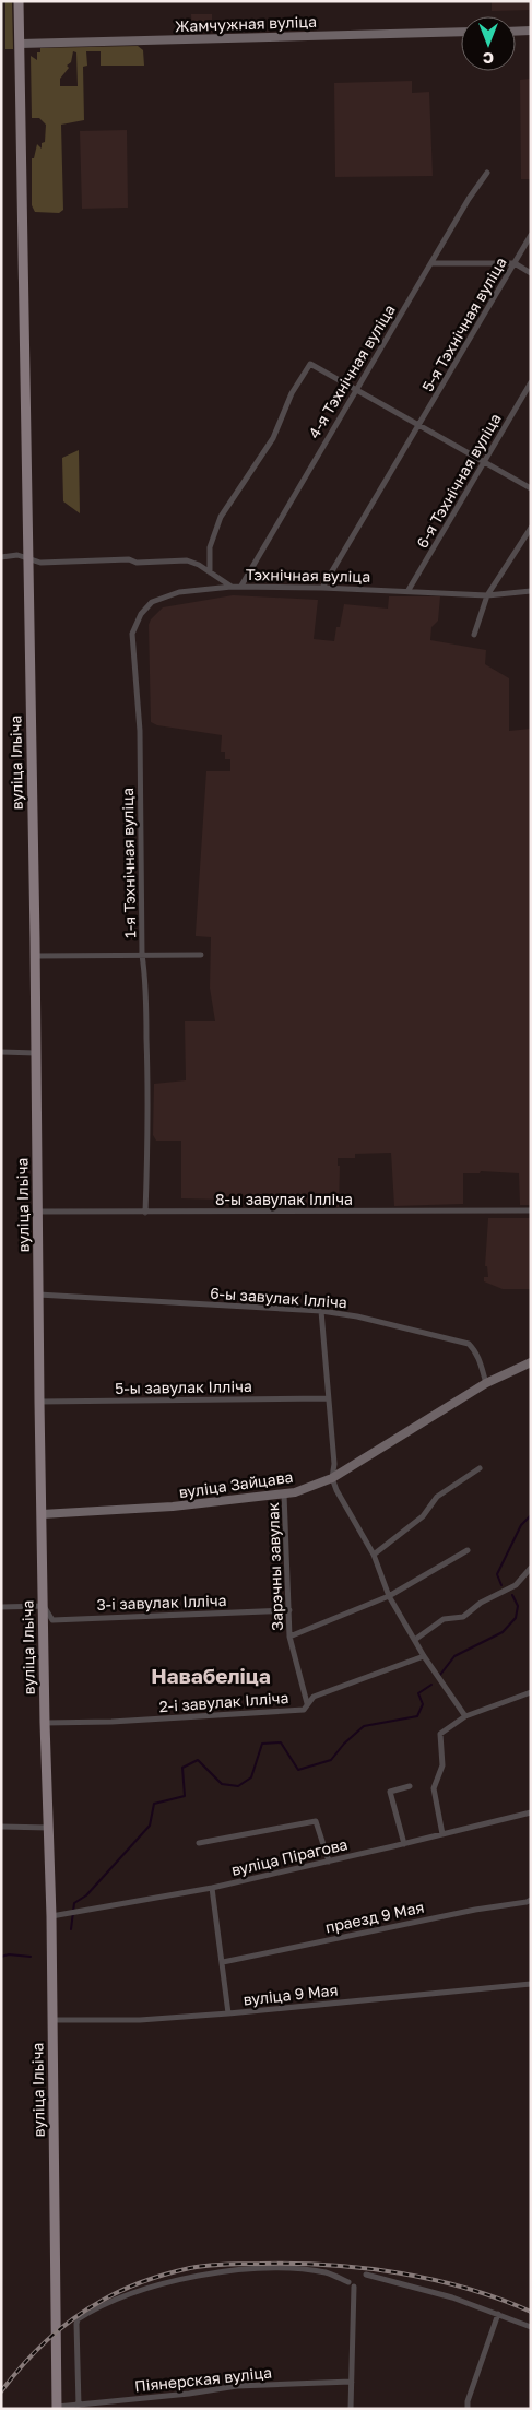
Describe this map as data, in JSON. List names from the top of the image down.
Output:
{
  "streets": {
    "main road": ["вуліца Ільіча"],
    "street": [
      "Жамчужная вуліца",
      "5-я Тэхнічная вуліца",
      "4-я Тэхнічная вуліца",
      "6-я Тэхнічная вуліца",
      "Тэхнічная вуліца",
      "1-я Тэхнічная вуліца",
      "8-ы завулак Ілліча",
      "6-ы завулак Ілліча",
      "5-ы завулак Ілліча",
      "вуліца Зайцава",
      "Зарэчны завулак",
      "3-і завулак Ілліча",
      "2-і завулак Ілліча",
      "вуліца Пірагова",
      "праезд 9 Мая",
      "вуліца 9 Мая",
      "Піянерская вуліца"
    ]
  },
  "crossings": [
    ["Жамчужная вуліца", "вуліца Ільіча"],
    ["5-я Тэхнічная вуліца", "Тэхнічная вуліца"],
    ["4-я Тэхнічная вуліца", "Тэхнічная вуліца"],
    ["6-я Тэхнічная вуліца", "Тэхнічная вуліца"],
    ["Тэхнічная вуліца", "вуліца Ільіча"],
    ["Тэхнічная вуліца", "1-я Тэхнічная вуліца"],
    ["вуліца Ільіча", "8-ы завулак Ілліча"],
    ["вуліца Ільіча", "6-ы завулак Ілліча"],
    ["вуліца Ільіча", "5-ы завулак Ілліча"],
    ["вуліца Ільіча", "вуліца Зайцава"],
    ["вуліца Ільіча", "3-і завулак Ілліча"],
    ["вуліца Ільіча", "2-і завулак Ілліча"],
    ["вуліца Ільіча", "вуліца Пірагова"],
    ["вуліца Ільіча", "вуліца 9 Мая"],
    ["вуліца Ільіча", "Піянерская вуліца"],
    ["1-я Тэхнічная вуліца", "8-ы завулак Ілліча"],
    ["6-ы завулак Ілліча", "вуліца Зайцава"],
    ["вуліца Зайцава", "Зарэчны завулак"],
    ["Зарэчны завулак", "3-і завулак Ілліча"],
    ["Зарэчны завулак", "2-і завулак Ілліча"]
  ],
  "districts": ["Навабеліца"],
  "north": "bottom"
}
